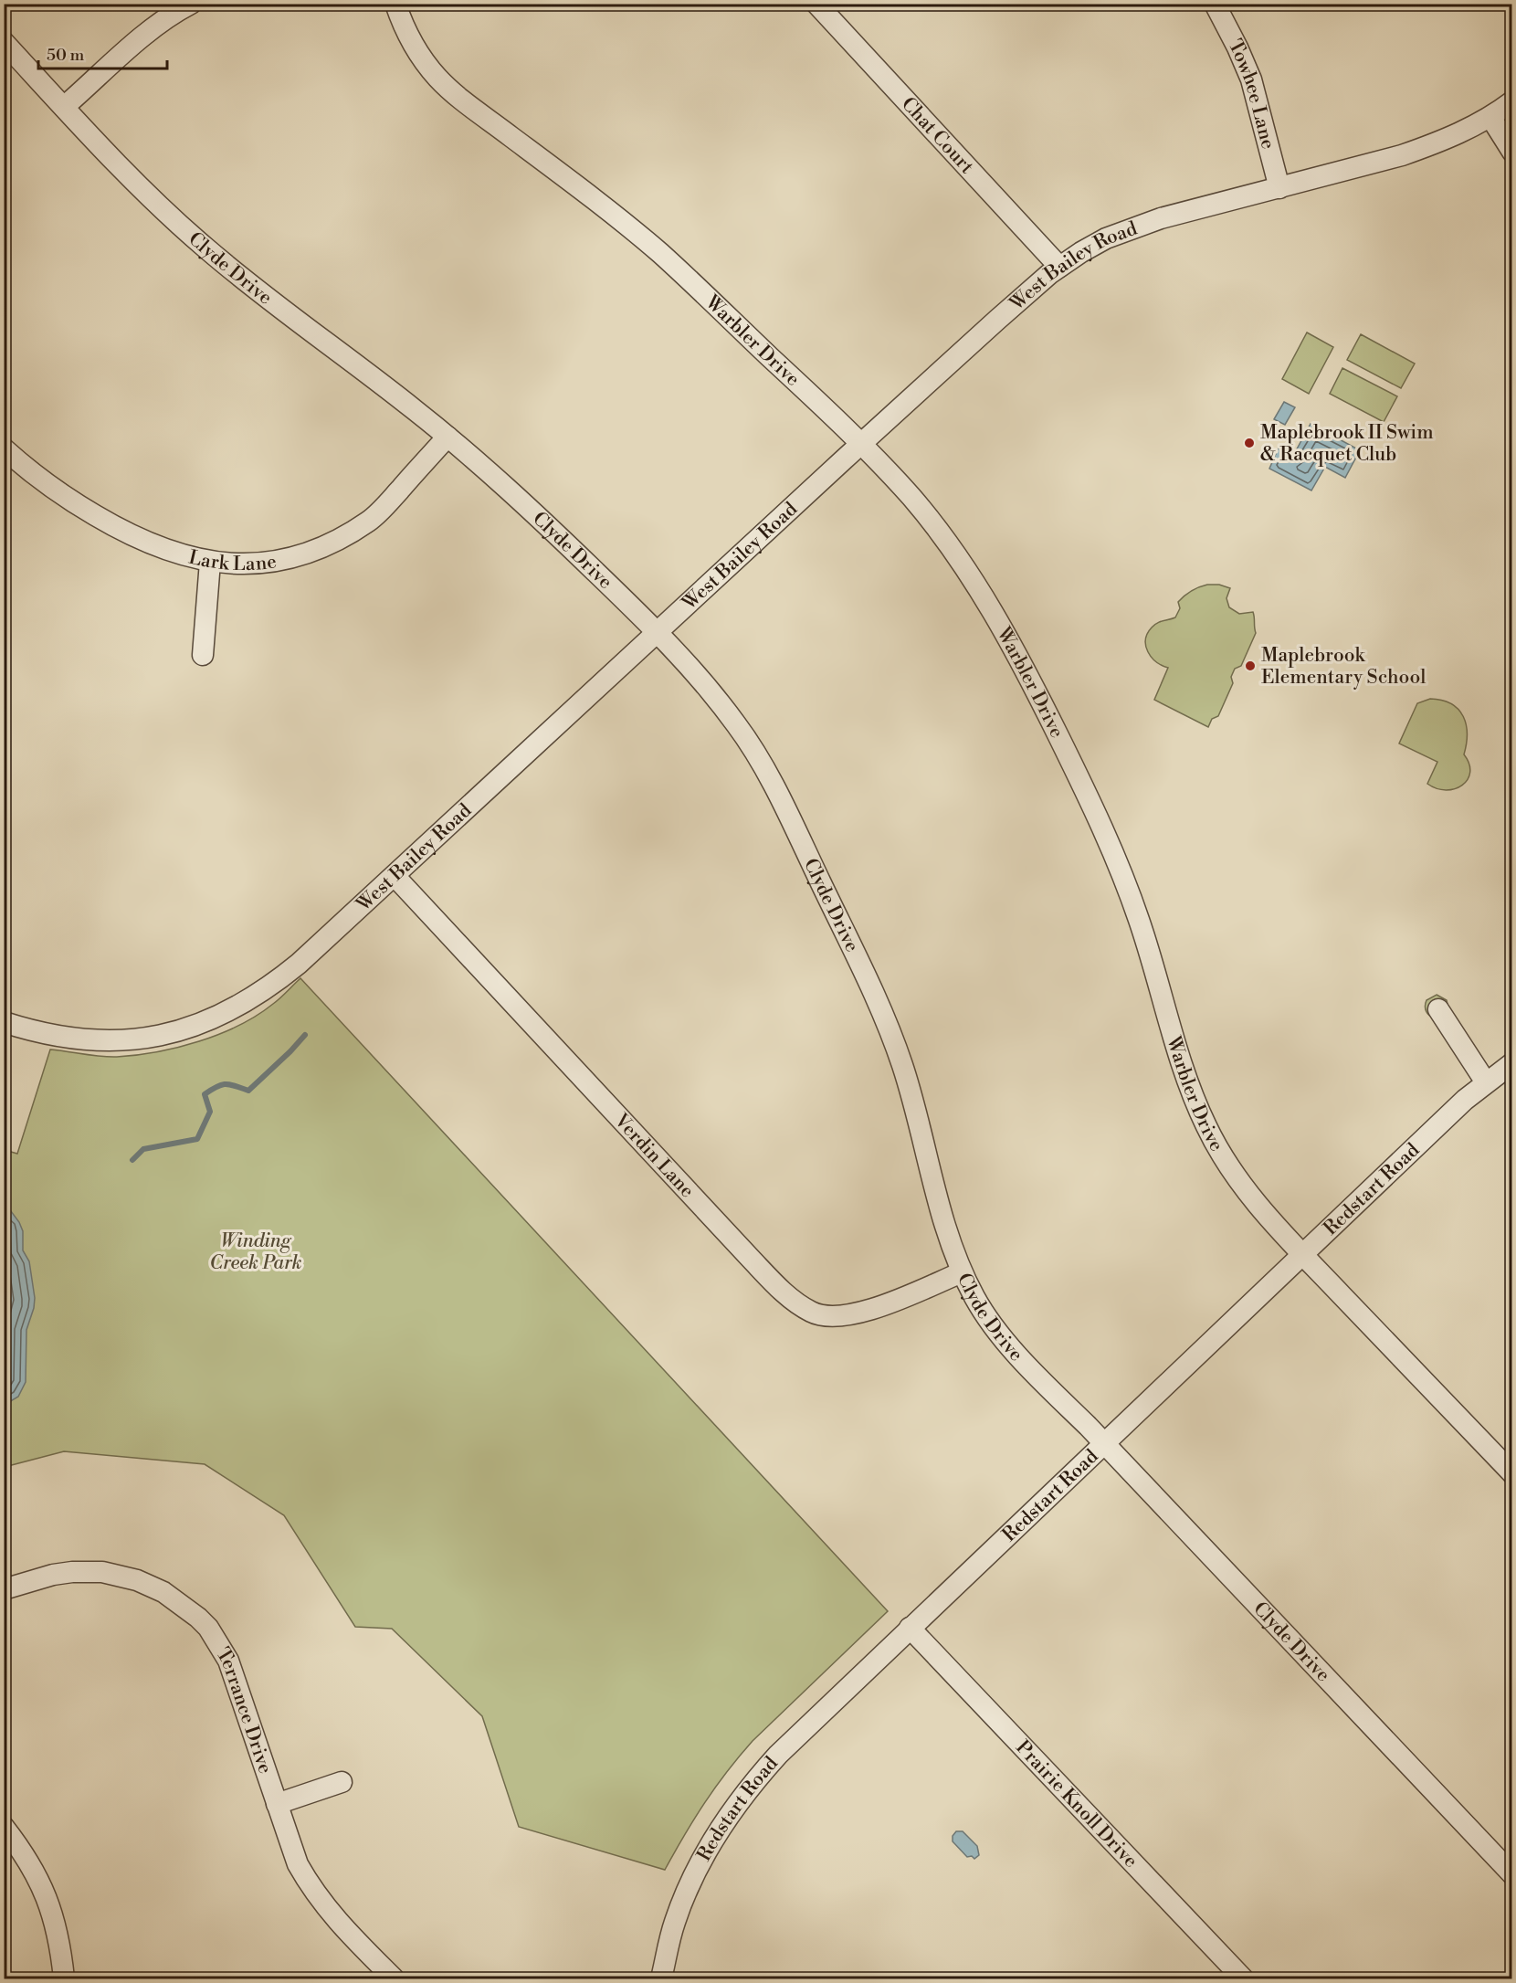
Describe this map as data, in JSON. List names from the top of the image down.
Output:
{
  "streets": {
    "street": [
      "Towhee Lane",
      "Chat Court",
      "Clyde Drive",
      "West Bailey Road",
      "Warbler Drive",
      "Lark Lane",
      "Verdin Lane",
      "Redstart Road",
      "Terrance Drive",
      "Prairie Knoll Drive"
    ]
  },
  "crossings": [
    ["Towhee Lane", "West Bailey Road"],
    ["Chat Court", "West Bailey Road"],
    ["Clyde Drive", "West Bailey Road"],
    ["Clyde Drive", "Lark Lane"],
    ["Clyde Drive", "Verdin Lane"],
    ["Clyde Drive", "Redstart Road"],
    ["West Bailey Road", "Warbler Drive"],
    ["West Bailey Road", "Verdin Lane"],
    ["Warbler Drive", "Redstart Road"],
    ["Redstart Road", "Prairie Knoll Drive"]
  ],
  "parks": ["Winding Creek Park"],
  "places": ["Maplebrook II Swim & Racquet Club", "Maplebrook Elementary School"],
  "scale_bar": "50 m"
}
